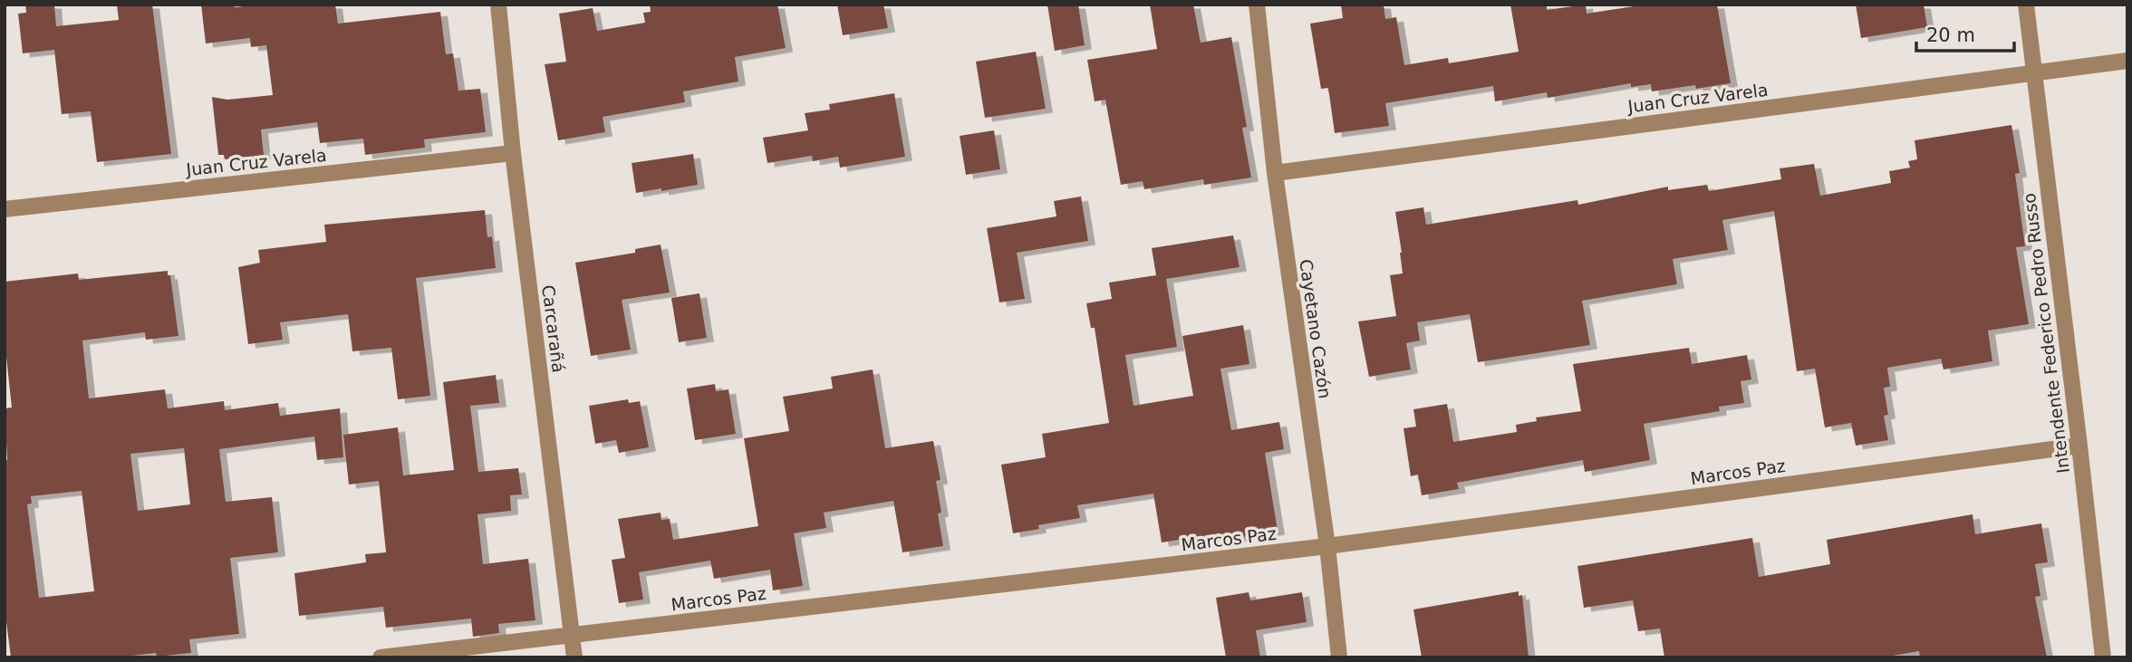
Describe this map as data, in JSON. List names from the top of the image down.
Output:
{
  "streets": {
    "street": [
      "Juan Cruz Varela",
      "Carcarañá",
      "Cayetano Cazón",
      "Intendente Federico Pedro Russo",
      "Marcos Paz"
    ]
  },
  "crossings": [
    ["Juan Cruz Varela", "Carcarañá"],
    ["Juan Cruz Varela", "Cayetano Cazón"],
    ["Juan Cruz Varela", "Intendente Federico Pedro Russo"],
    ["Carcarañá", "Marcos Paz"],
    ["Cayetano Cazón", "Marcos Paz"],
    ["Intendente Federico Pedro Russo", "Marcos Paz"]
  ],
  "scale_bar": "20 m"
}
